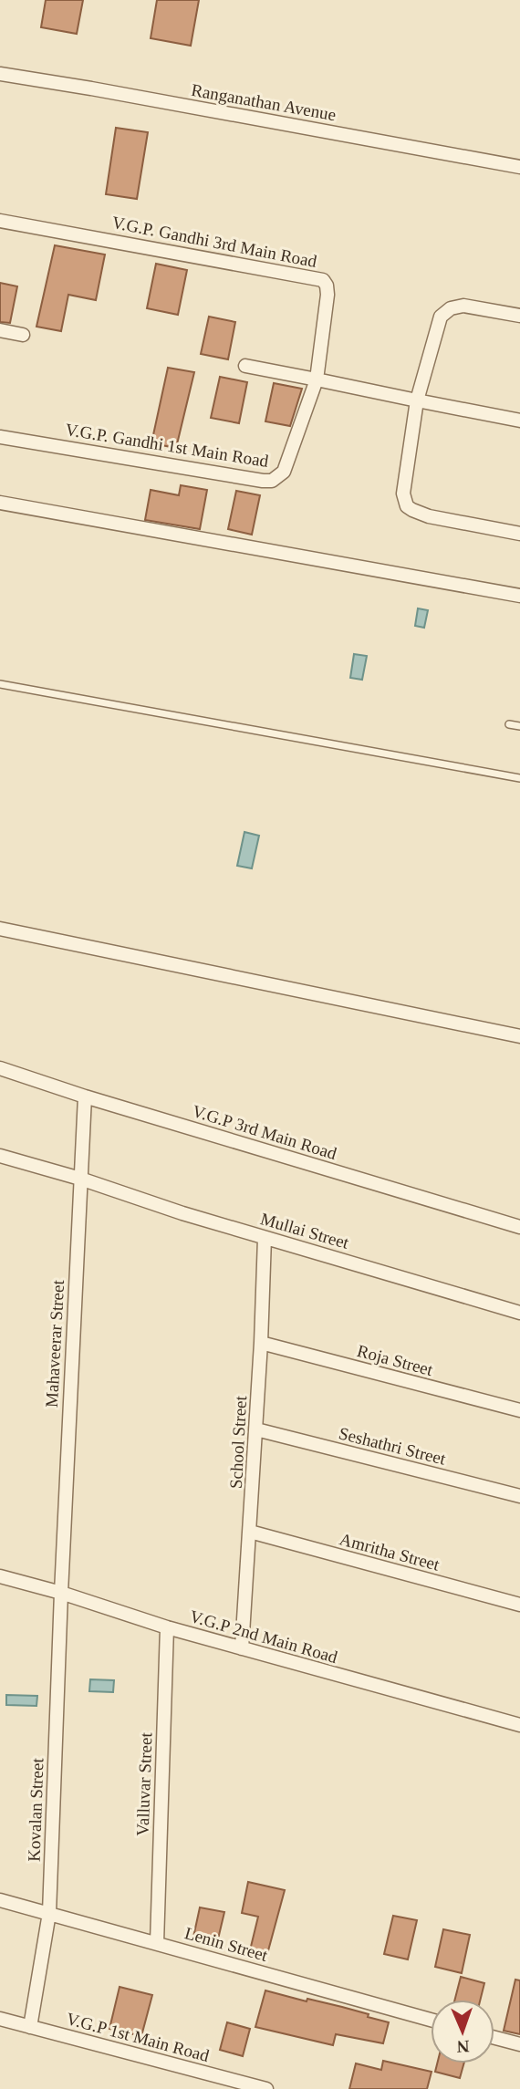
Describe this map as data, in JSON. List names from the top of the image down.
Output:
{
  "streets": {
    "street": [
      "Ranganathan Avenue",
      "V.G.P. Gandhi 3rd Main Road",
      "V.G.P. Gandhi 1st Main Road",
      "V.G.P 3rd Main Road",
      "Mullai Street",
      "Mahaveerar Street",
      "Roja Street",
      "School Street",
      "Seshathri Street",
      "Amritha Street",
      "V.G.P 2nd Main Road",
      "Valluvar Street",
      "Kovalan Street",
      "Lenin Street",
      "V.G.P 1st Main Road"
    ]
  },
  "crossings": [
    ["V.G.P. Gandhi 3rd Main Road", "V.G.P. Gandhi 1st Main Road"],
    ["V.G.P 3rd Main Road", "Mahaveerar Street"],
    ["Mullai Street", "Mahaveerar Street"],
    ["Mullai Street", "School Street"],
    ["Mahaveerar Street", "V.G.P 2nd Main Road"],
    ["Mahaveerar Street", "Kovalan Street"],
    ["Roja Street", "School Street"],
    ["School Street", "Seshathri Street"],
    ["School Street", "Amritha Street"],
    ["School Street", "V.G.P 2nd Main Road"],
    ["V.G.P 2nd Main Road", "Valluvar Street"],
    ["V.G.P 2nd Main Road", "Kovalan Street"],
    ["Valluvar Street", "Lenin Street"],
    ["Kovalan Street", "Lenin Street"],
    ["Kovalan Street", "V.G.P 1st Main Road"]
  ],
  "north": "bottom"
}
